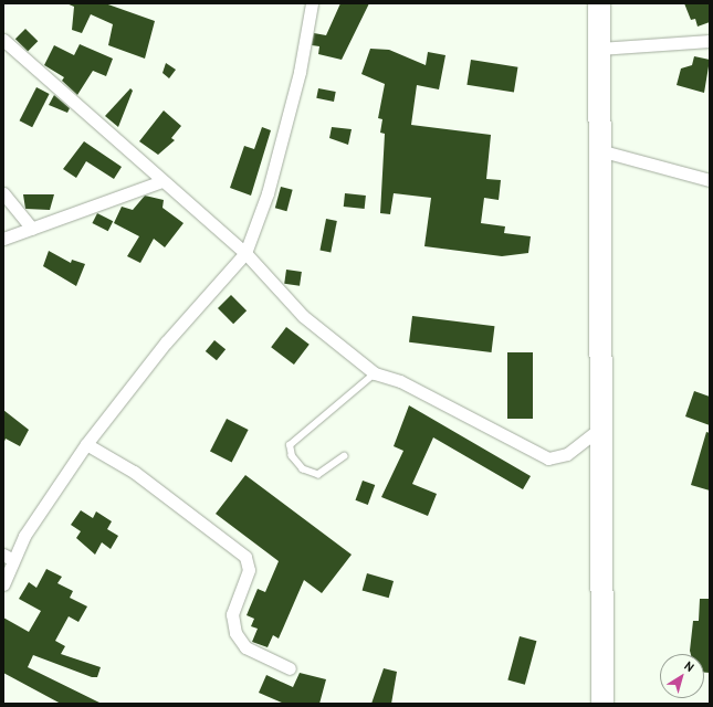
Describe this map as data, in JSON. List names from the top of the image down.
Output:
{
  "north": "top right"
}
